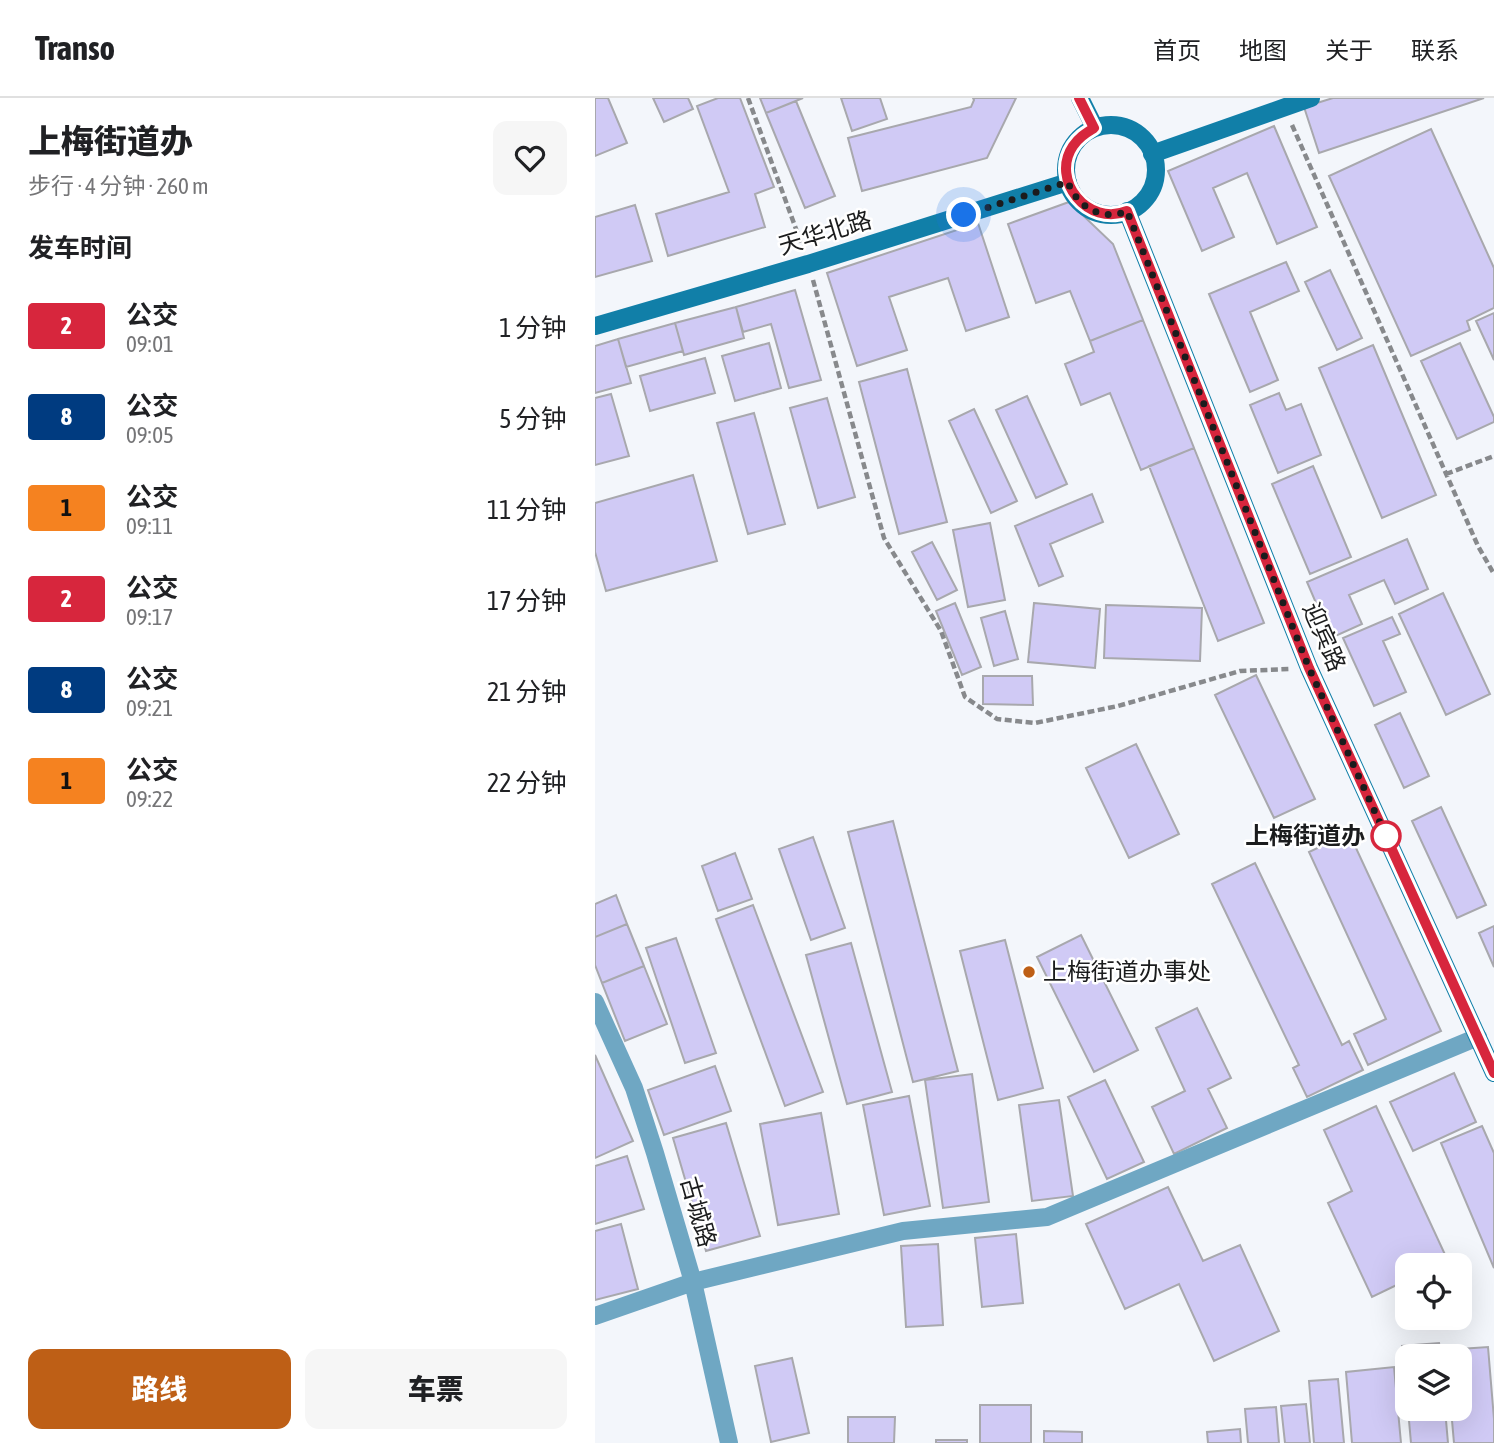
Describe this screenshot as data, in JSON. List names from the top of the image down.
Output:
{
  "streets": {
    "street": ["天华北路", "迎宾路", "古城路"]
  },
  "crossings": [
    ["天华北路", "迎宾路"]
  ],
  "places": ["上梅街道办", "上梅街道办事处"],
  "lines": ["bus line 2"],
  "page": {
    "header": "Transo",
    "nav": [
      "首页",
      "地图",
      "关于",
      "联系"
    ],
    "heading": [
      ["上梅街道办", "步行 · 4 分钟 · 260 m"],
      "发车时间"
    ],
    "list": [
      {
        "mark": "2",
        "name": "公交",
        "note": "09:01",
        "value": "1 分钟"
      },
      {
        "mark": "8",
        "name": "公交",
        "note": "09:05",
        "value": "5 分钟"
      },
      {
        "mark": "1",
        "name": "公交",
        "note": "09:11",
        "value": "11 分钟"
      },
      {
        "mark": "2",
        "name": "公交",
        "note": "09:17",
        "value": "17 分钟"
      },
      {
        "mark": "8",
        "name": "公交",
        "note": "09:21",
        "value": "21 分钟"
      },
      {
        "mark": "1",
        "name": "公交",
        "note": "09:22",
        "value": "22 分钟"
      }
    ],
    "buttons": ["路线", "车票"]
  }
}
